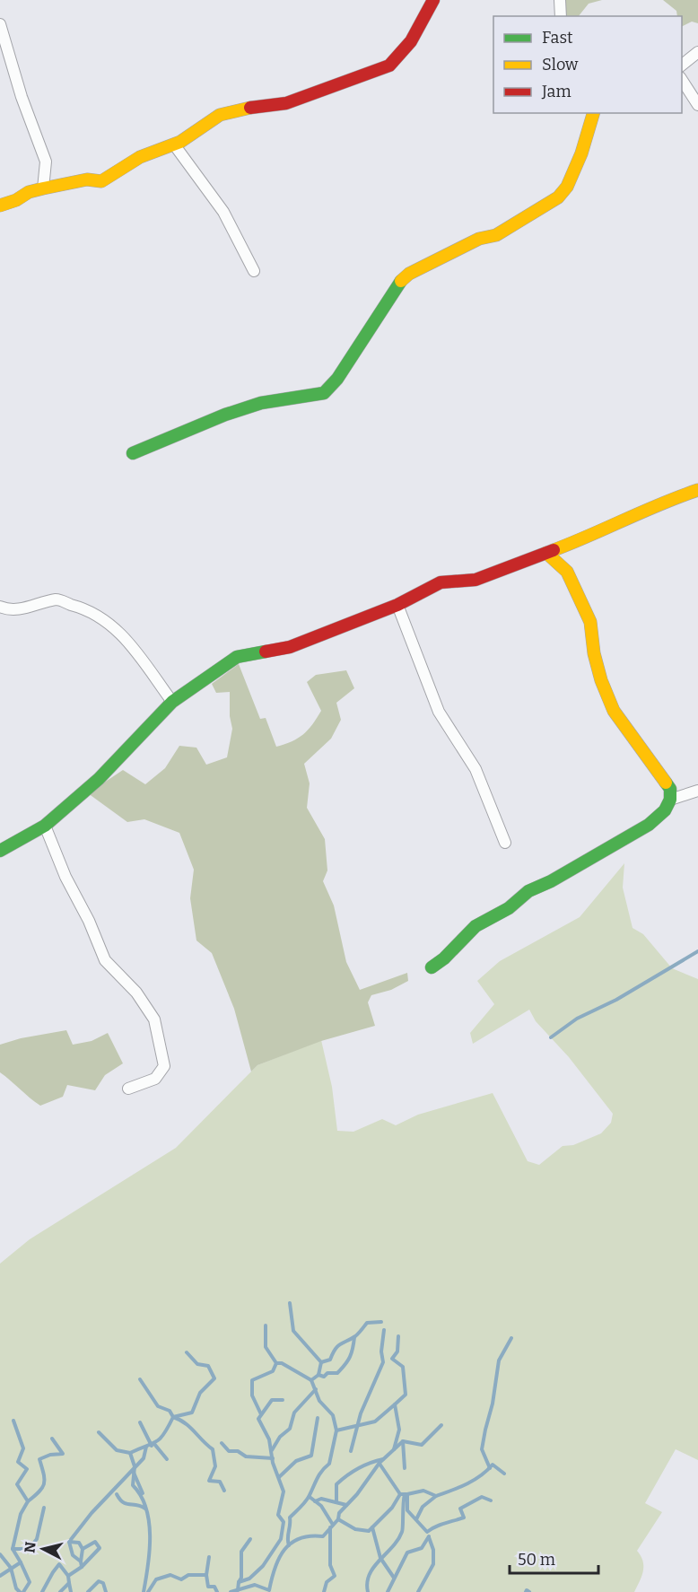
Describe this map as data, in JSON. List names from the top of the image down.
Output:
{
  "legend": ["Fast", "Slow", "Jam"],
  "scale_bar": "50 m",
  "north": "left"
}
